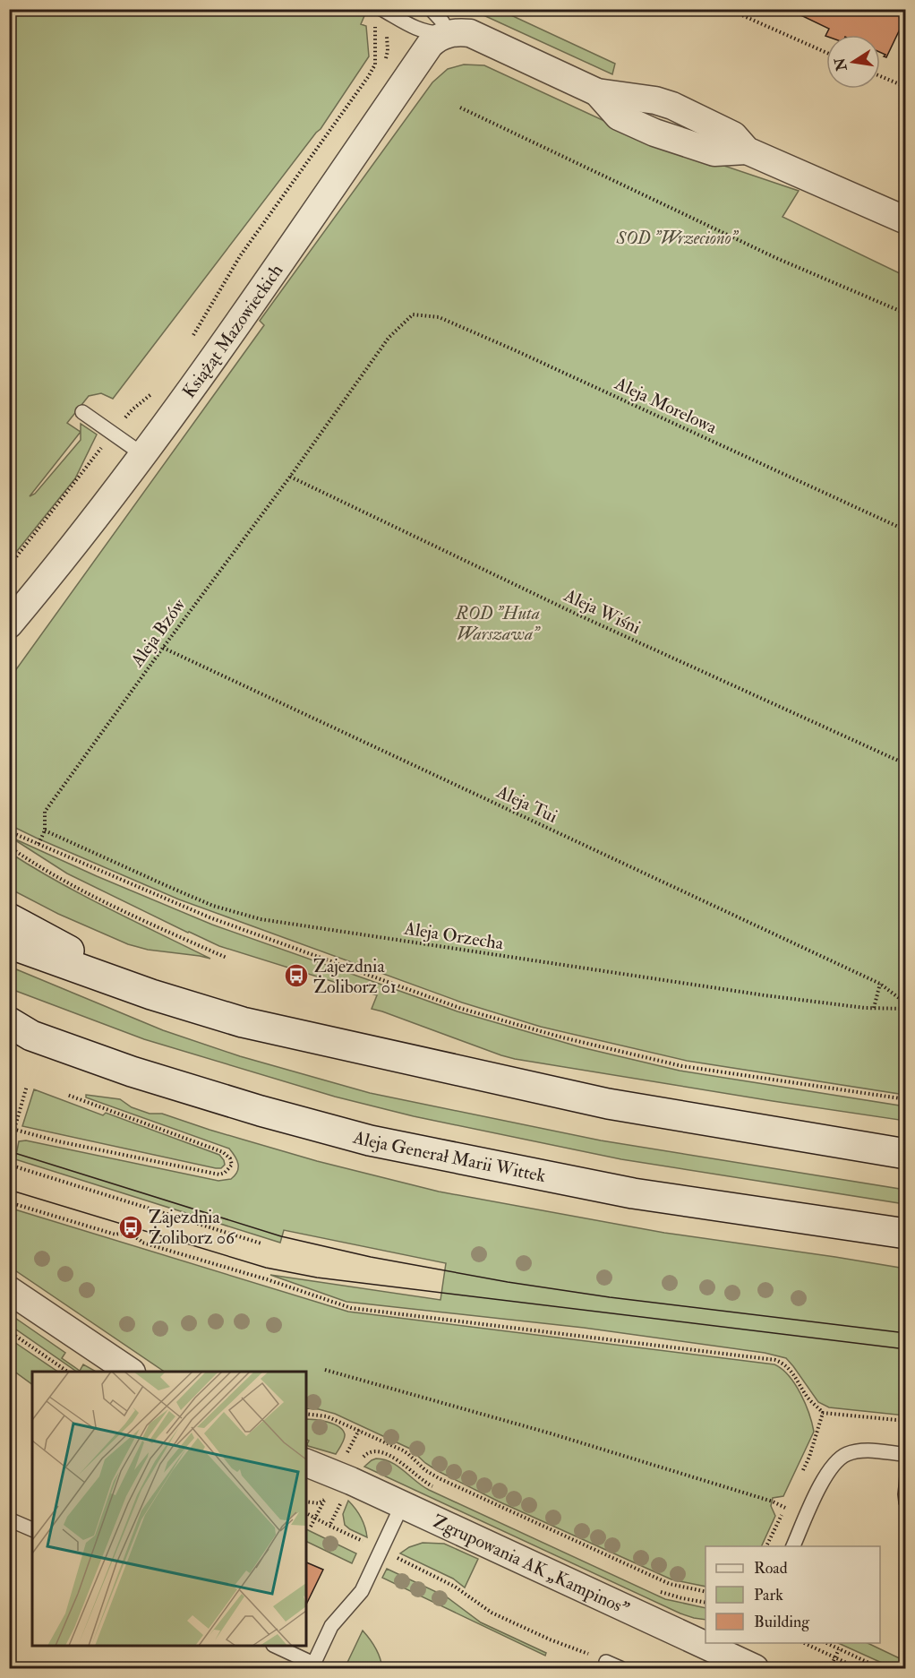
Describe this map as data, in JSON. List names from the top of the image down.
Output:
{
  "streets": {
    "main road": ["Aleja Generał Marii Wittek"],
    "street": ["Książąt Mazowieckich", "Zgrupowania AK „Kampinos”"],
    "path": [
      "Aleja Morelowa",
      "Aleja Wiśni",
      "Aleja Bzów",
      "Aleja Tui",
      "Aleja Orzecha"
    ]
  },
  "crossings": [
    ["Aleja Morelowa", "Aleja Bzów"],
    ["Aleja Wiśni", "Aleja Bzów"],
    ["Aleja Bzów", "Aleja Tui"],
    ["Aleja Bzów", "Aleja Orzecha"]
  ],
  "parks": ["SOD \"Wrzeciono\"", "ROD \"Huta Warszawa\""],
  "places": {
    "bus stop": ["Zajezdnia Żoliborz 01", "Zajezdnia Żoliborz 06"]
  },
  "legend": ["Road", "Park", "Building"],
  "north": "left"
}
